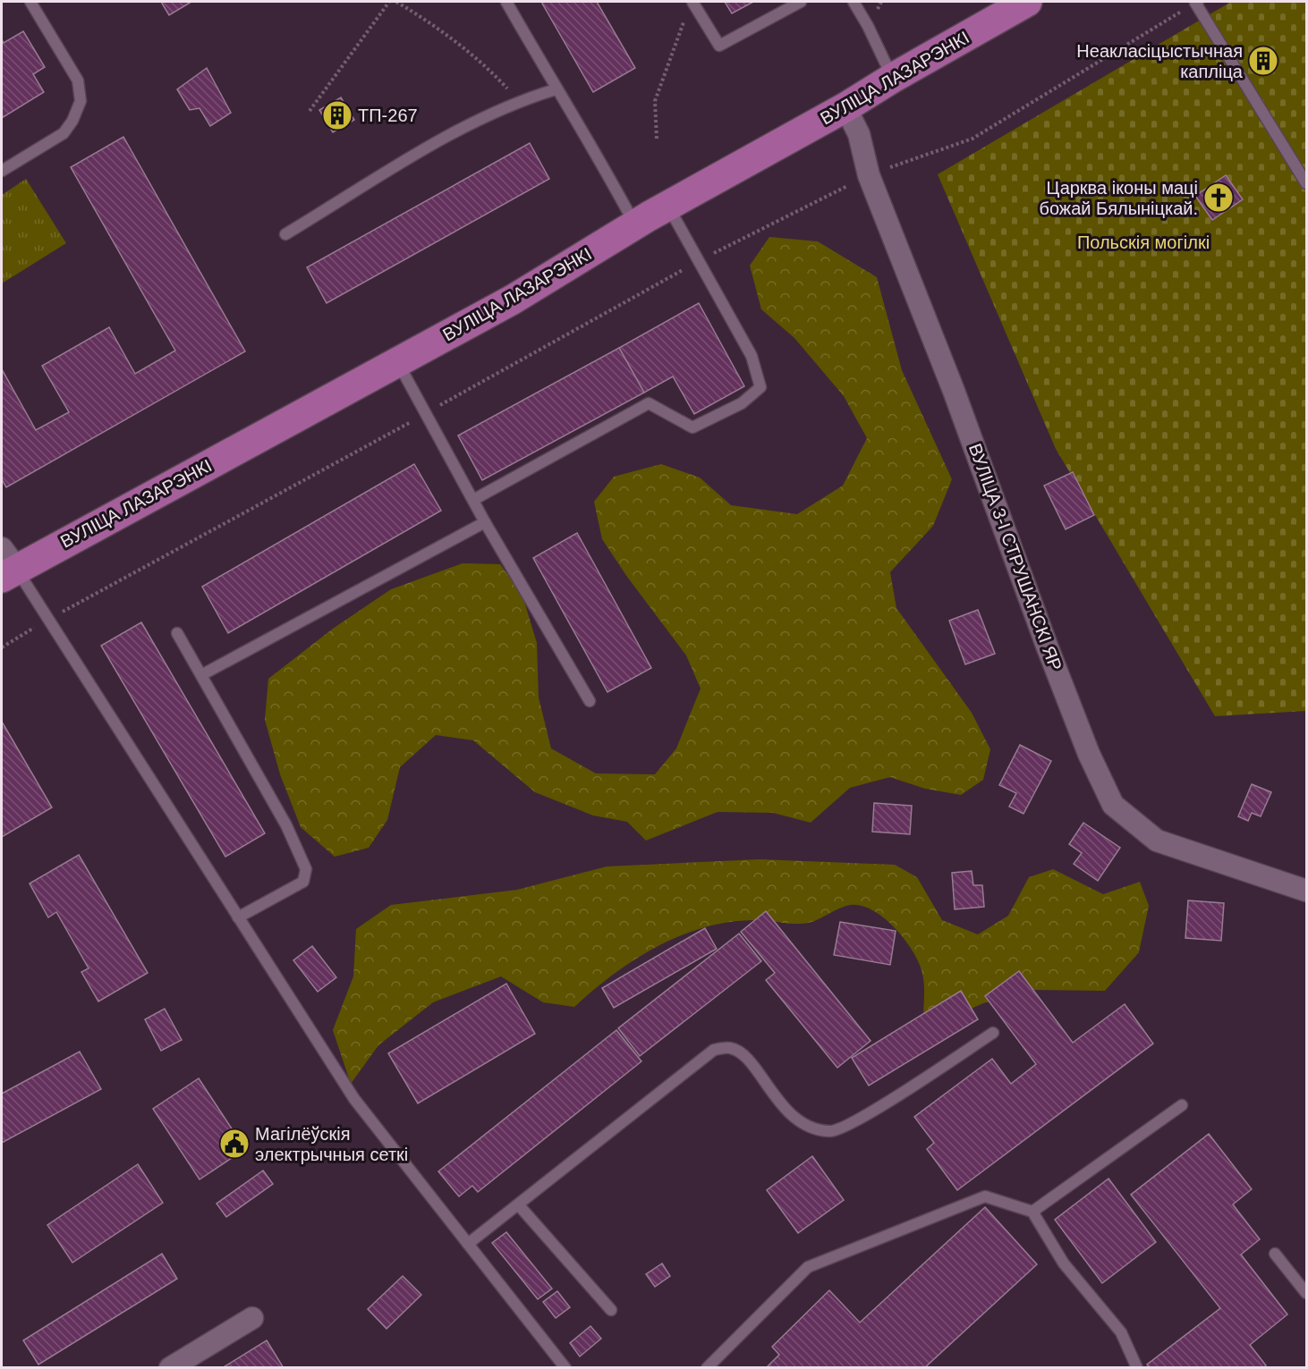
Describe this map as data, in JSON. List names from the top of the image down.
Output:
{
  "streets": {
    "main road": ["ВУЛІЦА ЛАЗАРЭНКІ"],
    "street": ["ВУЛІЦА 3-І СТРУШАНСКІ ЯР"]
  },
  "crossings": [
    ["ВУЛІЦА ЛАЗАРЭНКІ", "ВУЛІЦА 3-І СТРУШАНСКІ ЯР"]
  ],
  "parks": ["Польскія могілкі"],
  "places": {
    "building": ["Неакласіцыстычная капліца", "ТП-267"],
    "church": ["Царква іконы маці божай Бялыніцкай."],
    "public building": ["Магілёўскія электрычныя сеткі"]
  }
}
